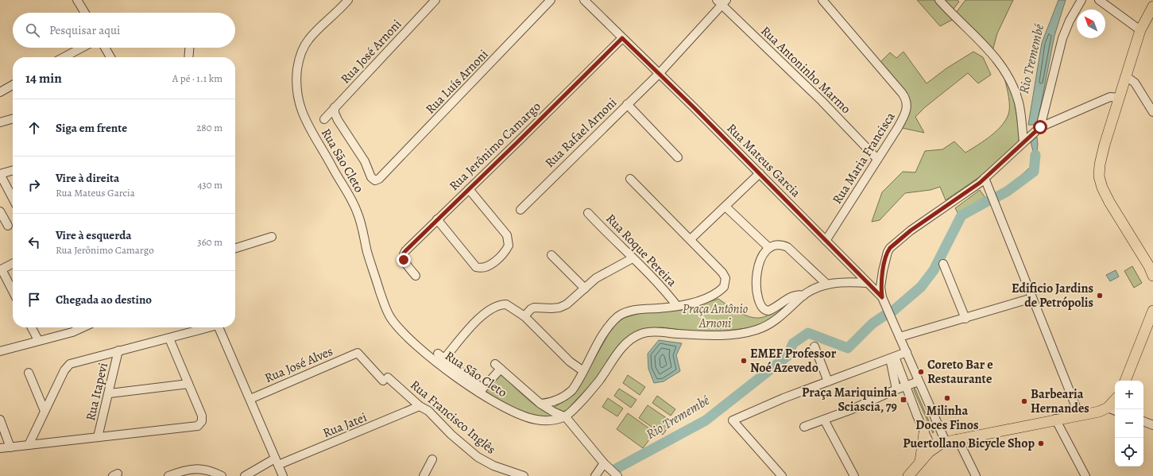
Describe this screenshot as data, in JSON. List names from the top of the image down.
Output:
{
  "streets": {
    "street": [
      "Rua José Arnoni",
      "Rua Antoninho Marmo",
      "Rua Luís Arnoni",
      "Rua Rafael Arnoni",
      "Rua Jerônimo Camargo",
      "Rua Maria Francisca",
      "Rua São Cleto",
      "Rua Mateus Garcia",
      "Rua Roque Pereira",
      "Rua José Alves",
      "Rua Itapevi",
      "Rua Francisco Inglês",
      "Rua Jatei"
    ]
  },
  "crossings": [
    ["Rua José Arnoni", "Rua Luís Arnoni"],
    ["Rua Antoninho Marmo", "Rua Rafael Arnoni"],
    ["Rua Antoninho Marmo", "Rua Maria Francisca"],
    ["Rua Rafael Arnoni", "Rua Mateus Garcia"],
    ["Rua Jerônimo Camargo", "Rua Mateus Garcia"],
    ["Rua Maria Francisca", "Rua Mateus Garcia"],
    ["Rua José Alves", "Rua Francisco Inglês"],
    ["Rua Francisco Inglês", "Rua Jatei"]
  ],
  "water": ["Rio Tremembé"],
  "parks": ["Praça Antônio Arnoni"],
  "places": {
    "other": [
      "Edificio Jardins de Petrópolis",
      "EMEF Professor Noé Azevedo",
      "Coreto Bar e Restaurante",
      "Milinha Doces Finos",
      "Barbearia Hernandes",
      "Puertollano Bicycle Shop"
    ],
    "transit": ["Praça Mariquinha Sciascia, 79"]
  },
  "north": "top left",
  "page": {
    "search": "Pesquisar aqui",
    "heading": ["14 min", "A pé · 1.1 km"],
    "list": [
      ["Siga em frente", "280 m"],
      ["Vire à direita", "Rua Mateus Garcia", "430 m"],
      ["Vire à esquerda", "Rua Jerônimo Camargo", "360 m"],
      "Chegada ao destino"
    ],
    "map_buttons": ["+", "−"]
  }
}
